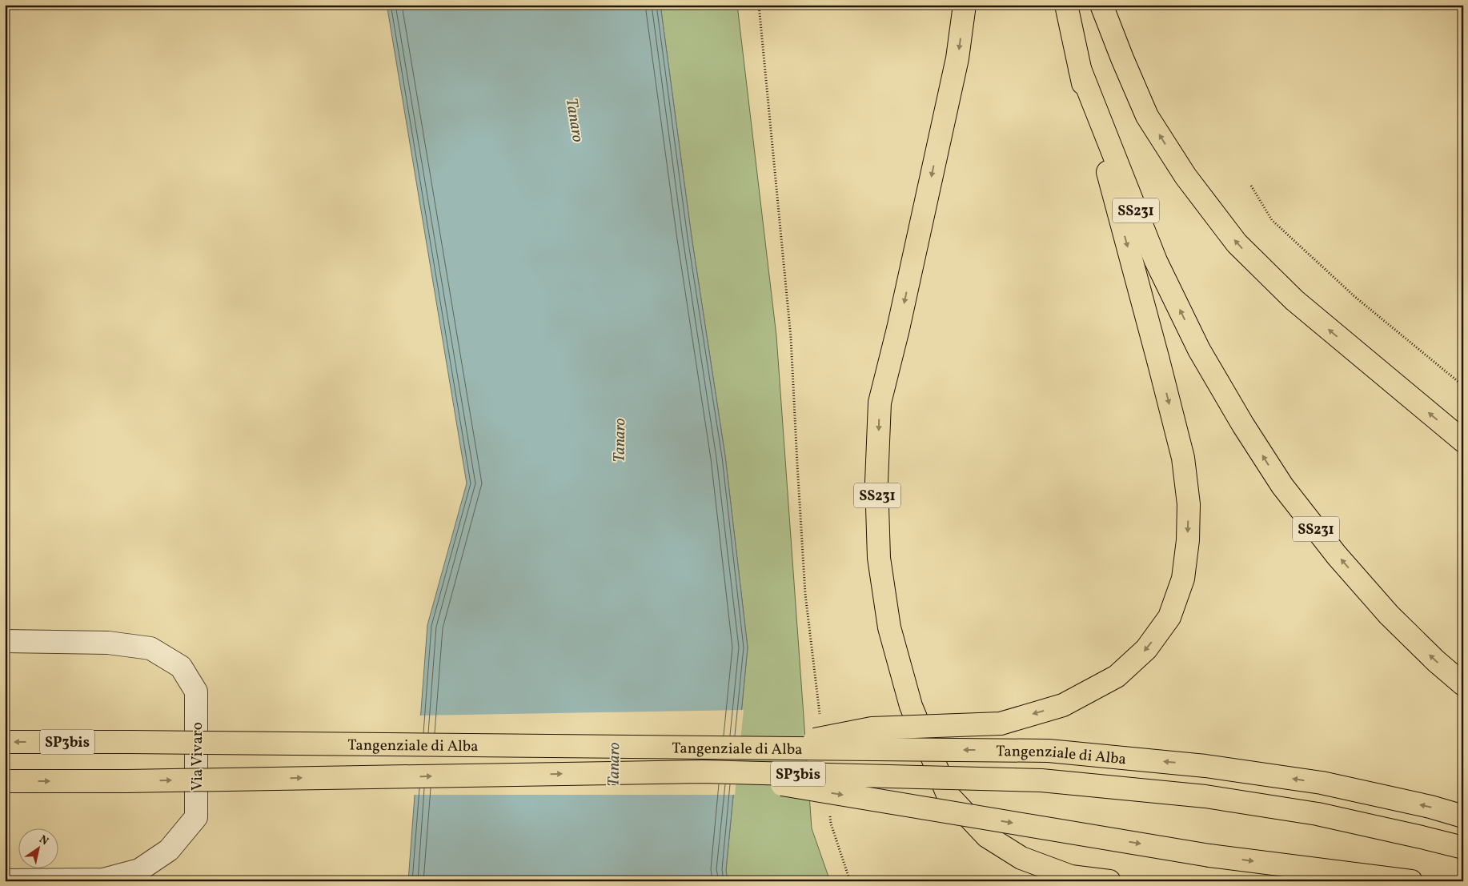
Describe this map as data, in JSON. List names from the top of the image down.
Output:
{
  "streets": {
    "highway": ["SS231", "SP3bis", "Tangenziale di Alba"],
    "street": ["Via Vivaro"]
  },
  "water": ["Tanaro"],
  "north": "top right"
}
